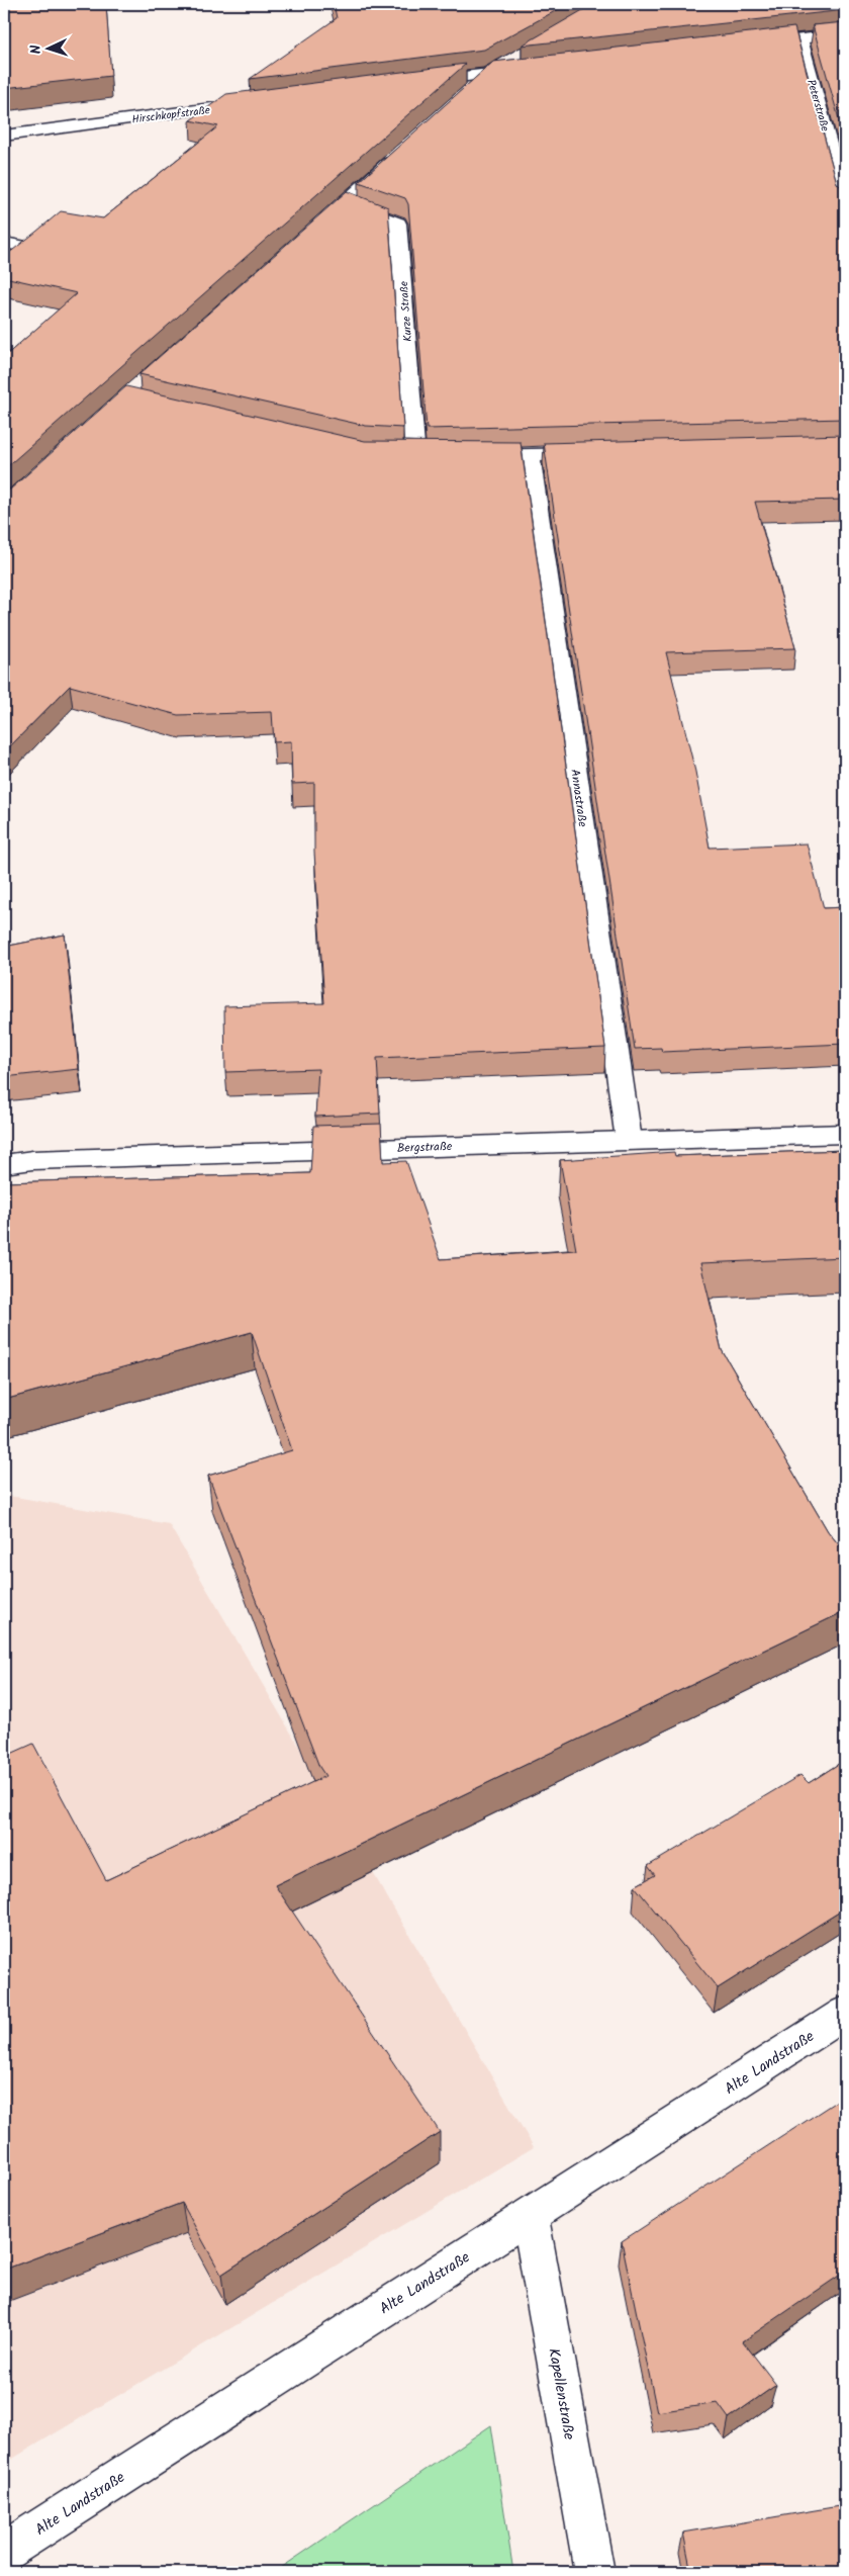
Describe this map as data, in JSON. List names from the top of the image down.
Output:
{
  "streets": {
    "street": [
      "Peterstraße",
      "Hirschkopfstraße",
      "Kurze Straße",
      "Annastraße",
      "Bergstraße",
      "Alte Landstraße",
      "Kapellenstraße"
    ]
  },
  "crossings": [
    ["Annastraße", "Bergstraße"],
    ["Alte Landstraße", "Kapellenstraße"]
  ],
  "north": "left"
}
